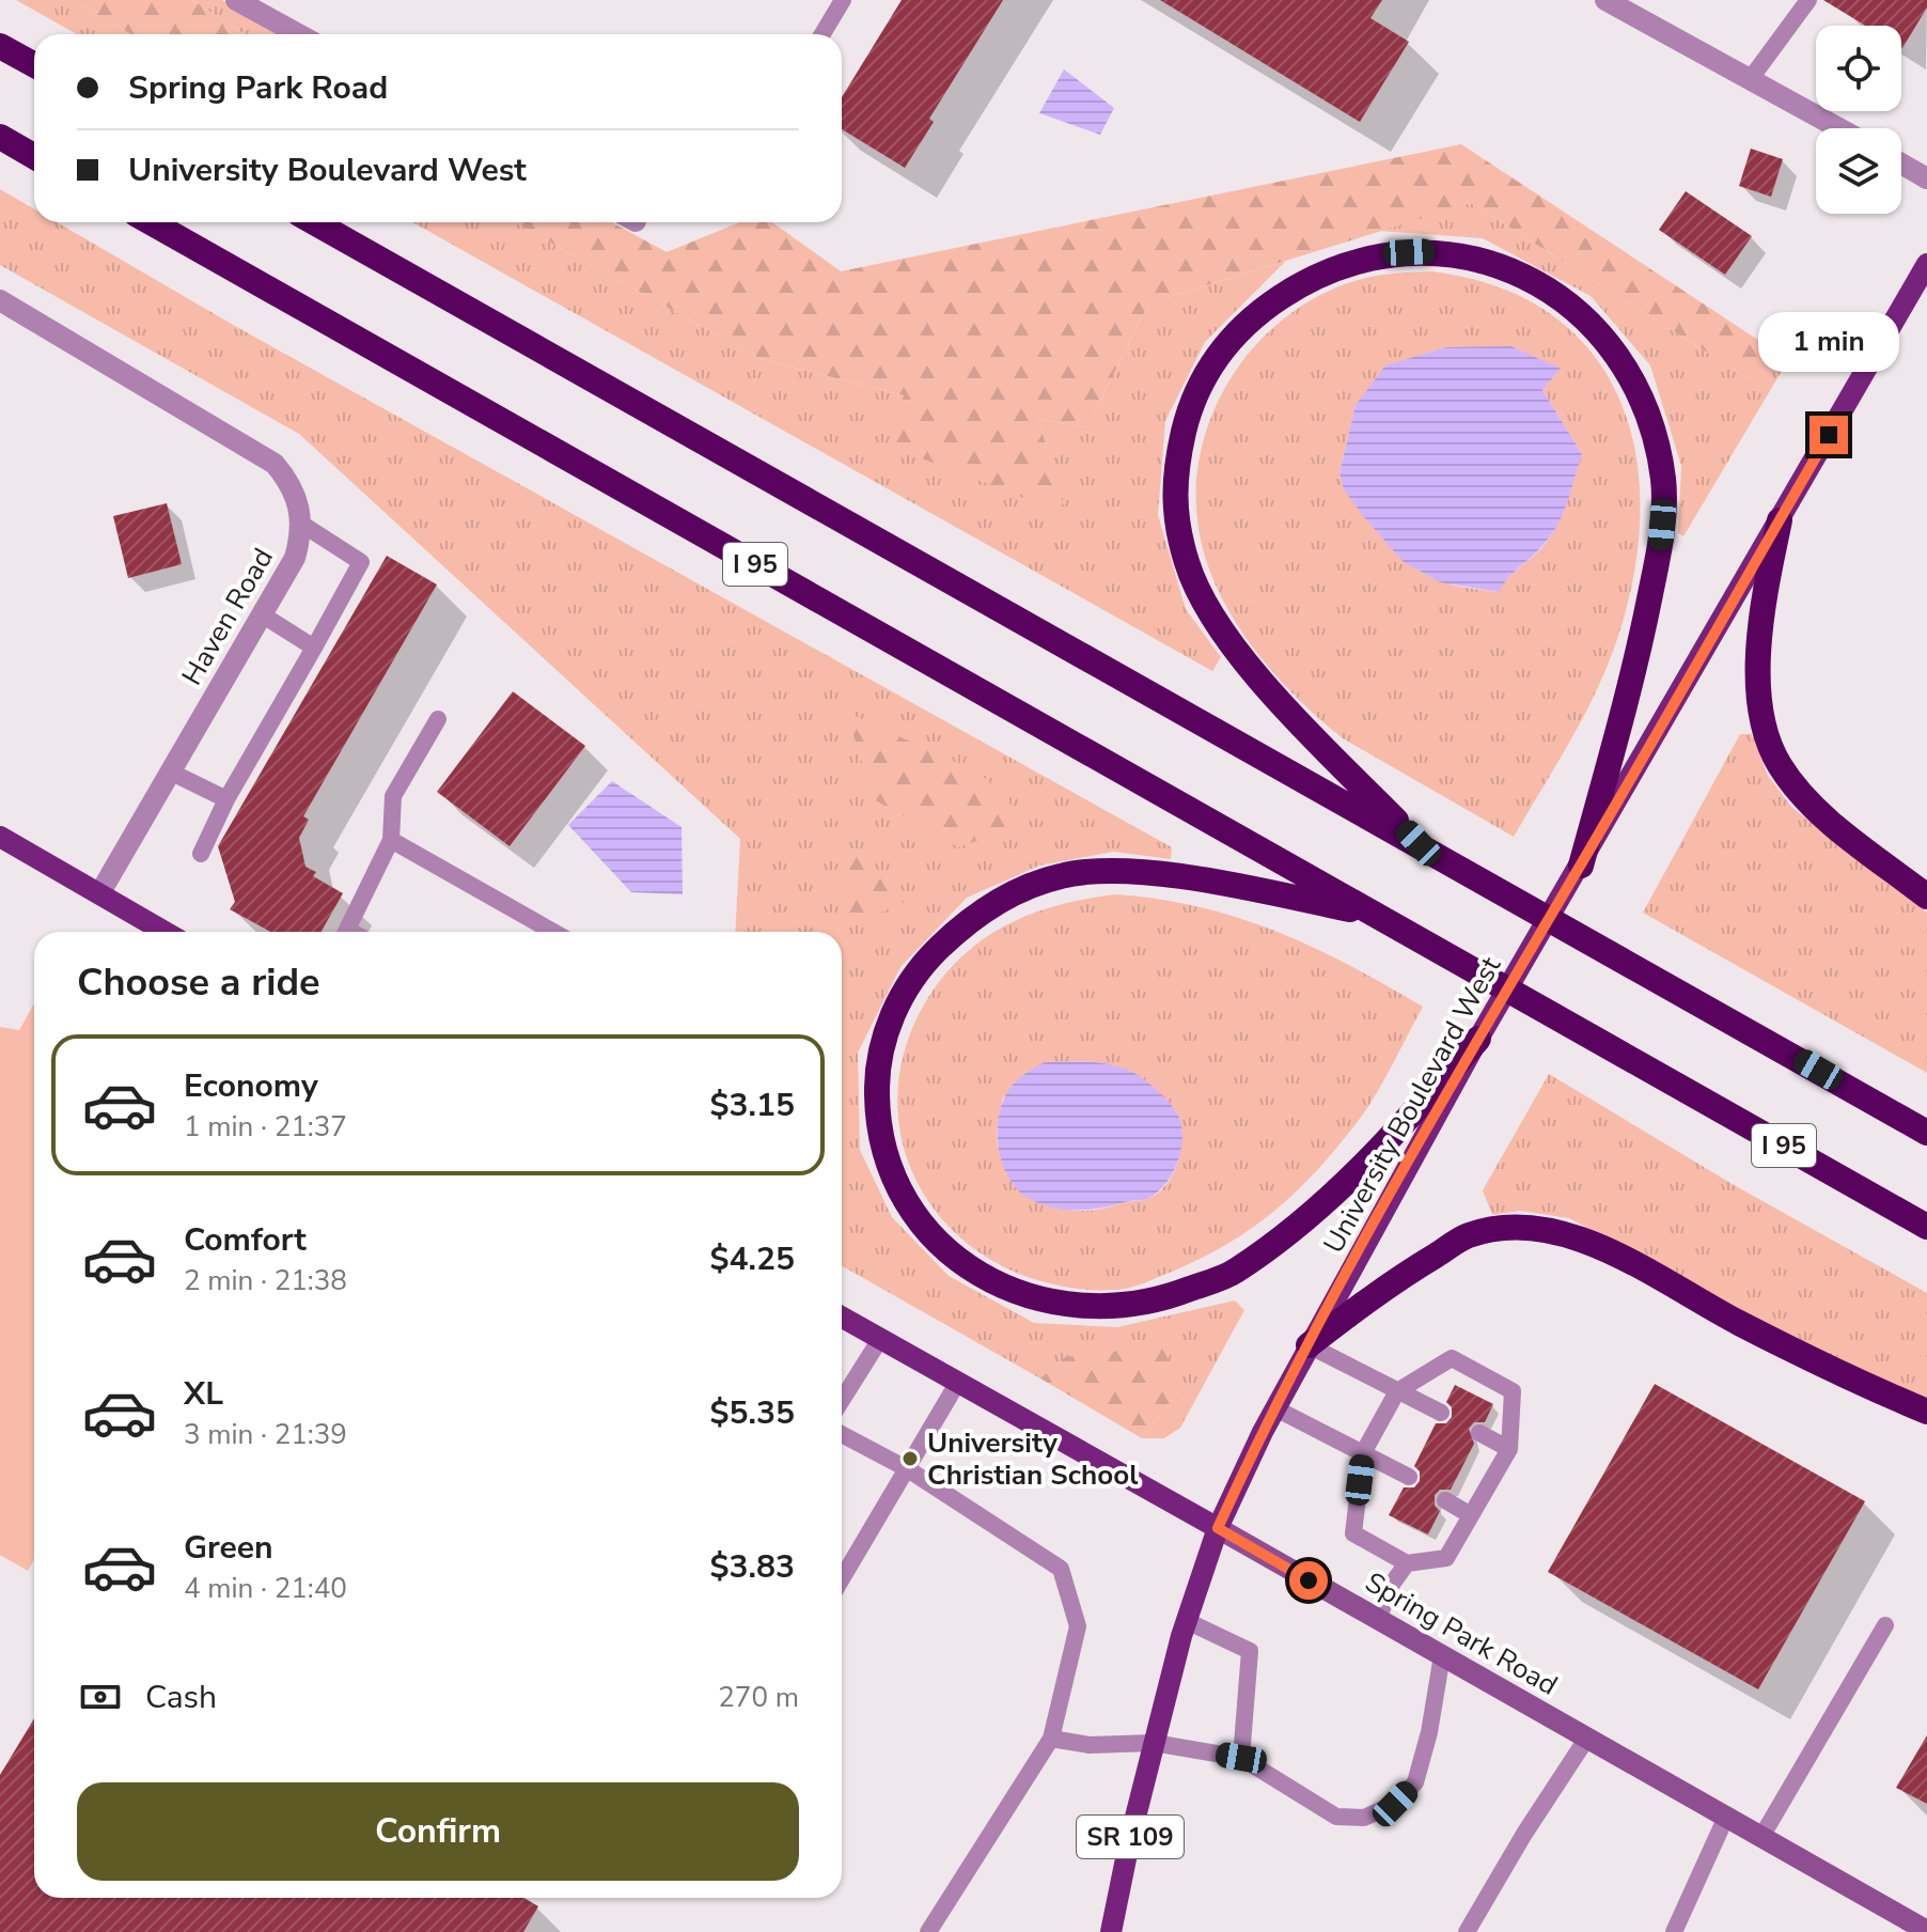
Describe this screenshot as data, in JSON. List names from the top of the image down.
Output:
{
  "streets": {
    "highway": ["I 95"],
    "main road": ["University Boulevard West", "Spring Park Road", "SR 109"],
    "street": ["Haven Road"]
  },
  "crossings": [
    ["University Boulevard West", "Spring Park Road"]
  ],
  "places": ["University Christian School"],
  "page": {
    "banner": ["Spring Park Road", "University Boulevard West"],
    "bubble": "1 min",
    "heading": "Choose a ride",
    "list": [
      {
        "name": "Economy",
        "note": "1 min · 21:37",
        "value": "$3.15"
      },
      {
        "name": "Comfort",
        "note": "2 min · 21:38",
        "value": "$4.25"
      },
      {
        "name": "XL",
        "note": "3 min · 21:39",
        "value": "$5.35"
      },
      {
        "name": "Green",
        "note": "4 min · 21:40",
        "value": "$3.83"
      }
    ],
    "pay": ["Cash", "270 m"],
    "buttons": "Confirm"
  }
}
